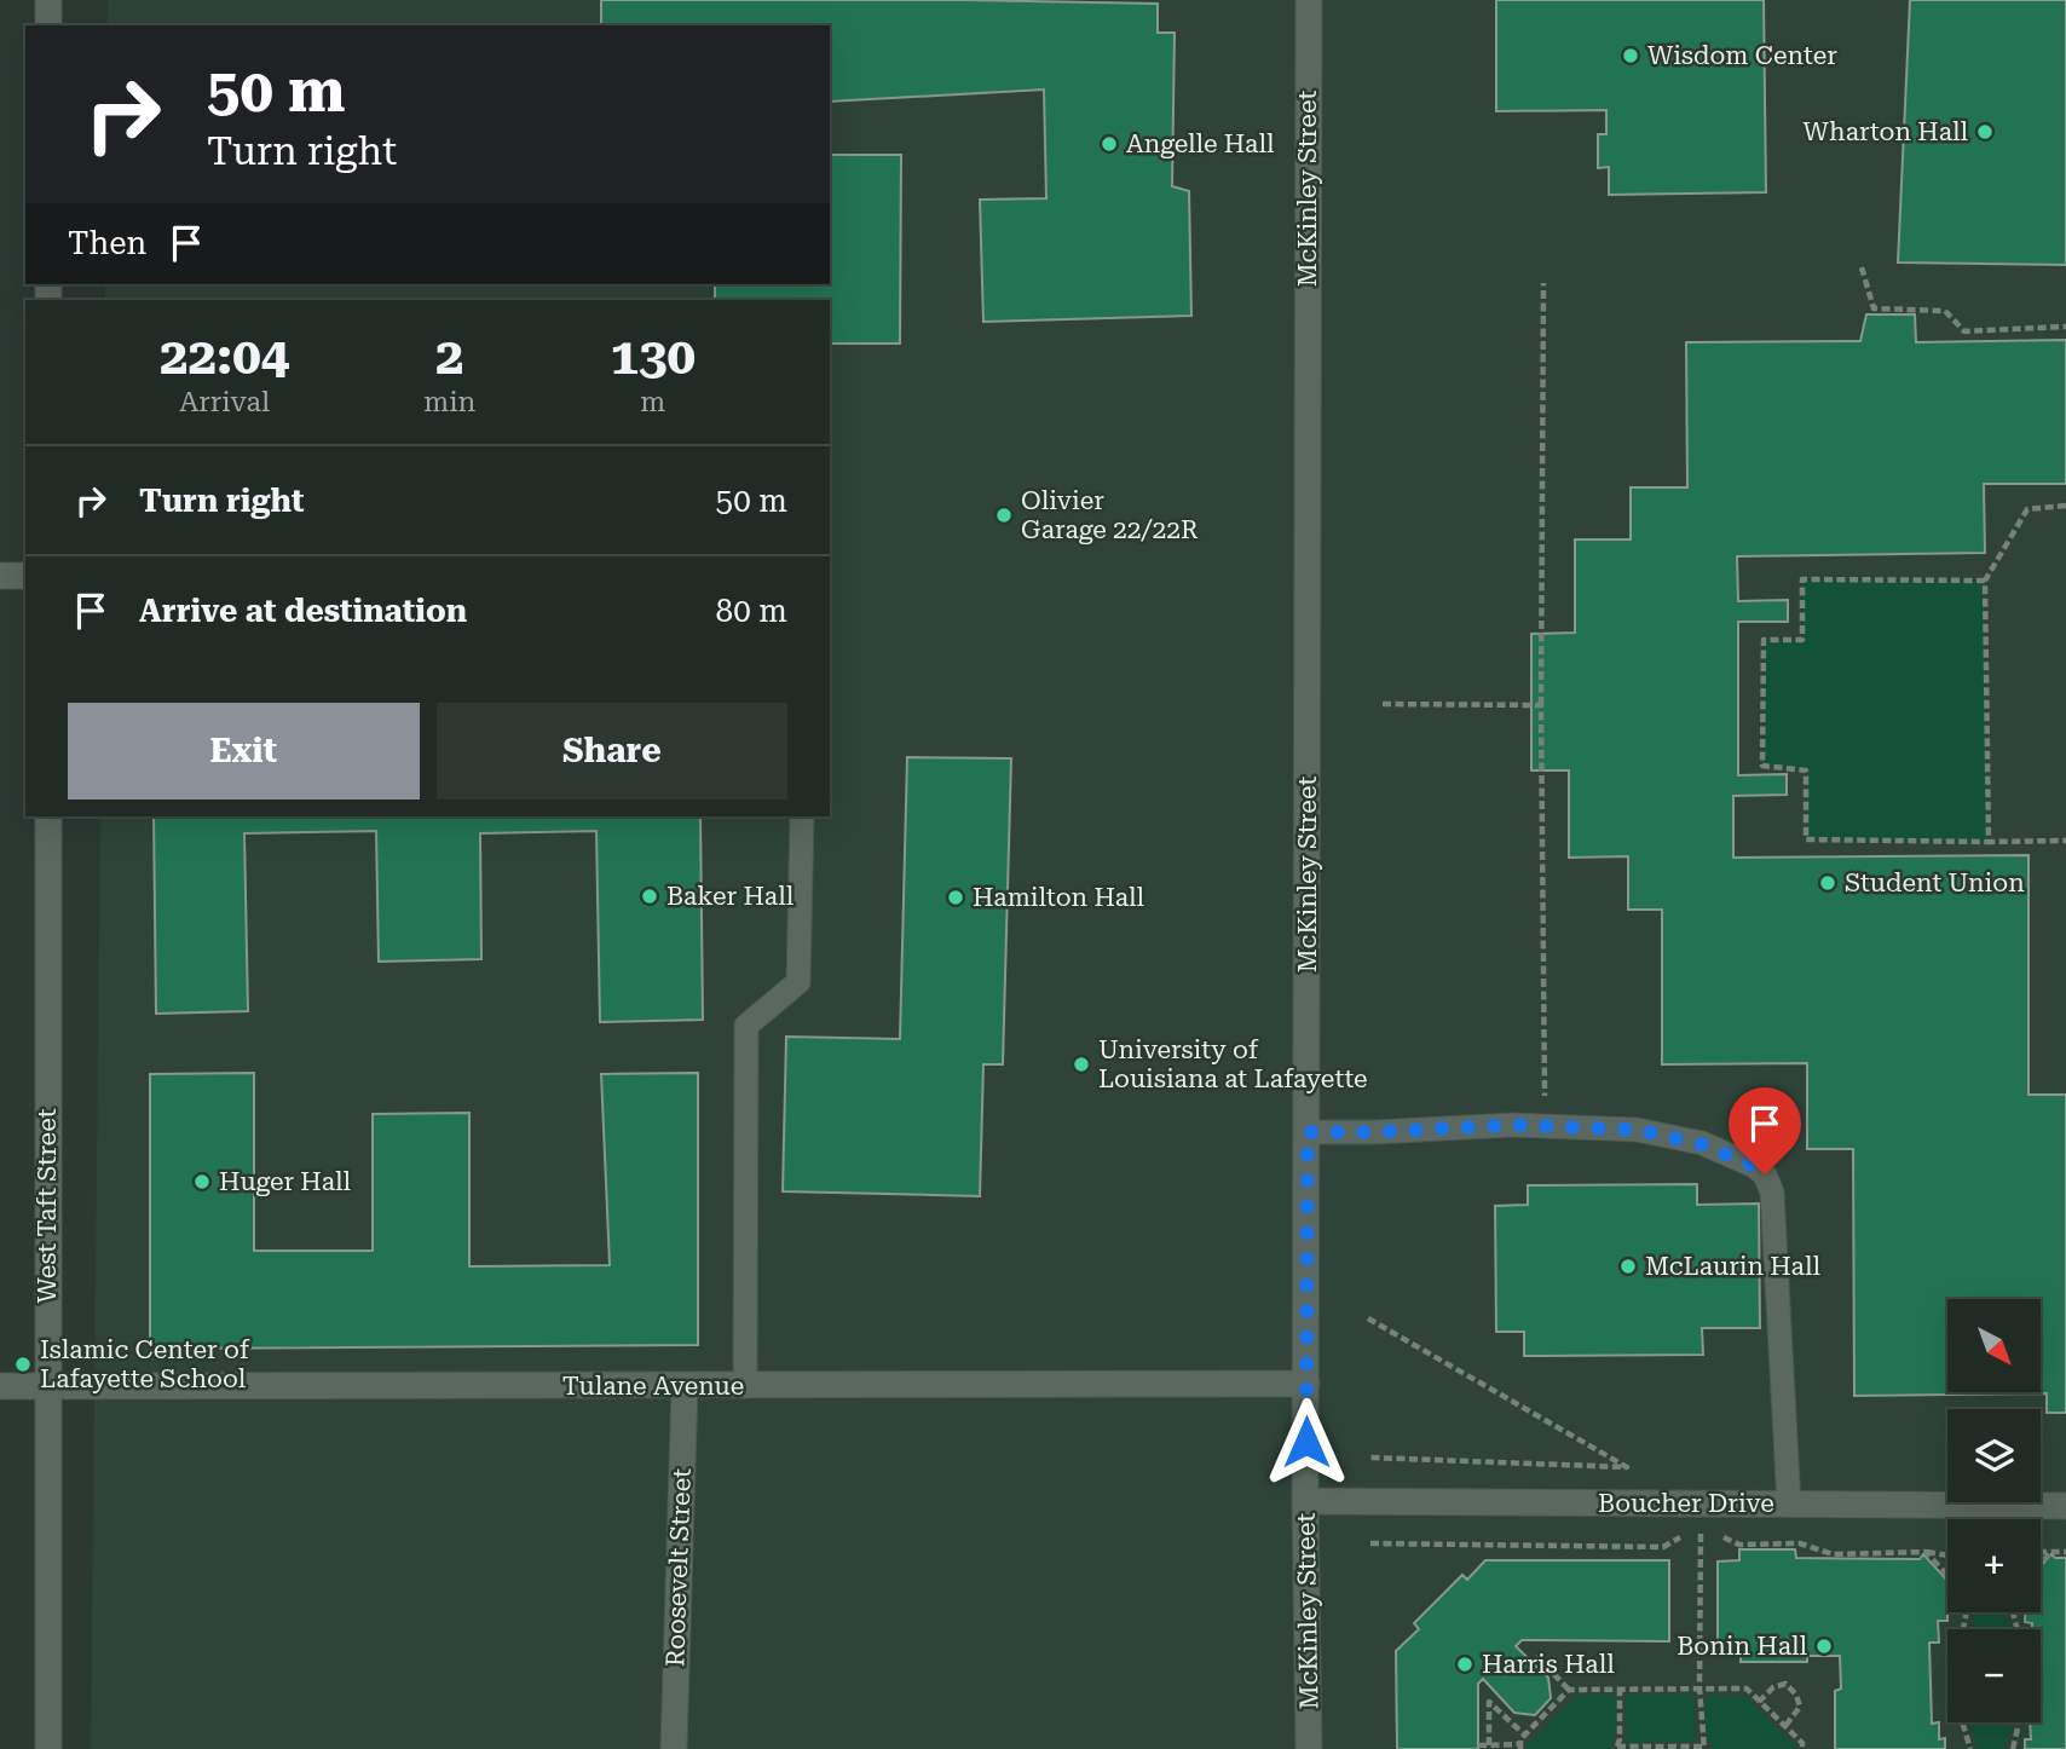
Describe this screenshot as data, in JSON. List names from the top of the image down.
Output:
{
  "streets": {
    "street": [
      "McKinley Street",
      "West Taft Street",
      "Tulane Avenue",
      "Boucher Drive",
      "Roosevelt Street"
    ]
  },
  "crossings": [
    ["McKinley Street", "Tulane Avenue"],
    ["McKinley Street", "Boucher Drive"],
    ["West Taft Street", "Tulane Avenue"],
    ["Tulane Avenue", "Roosevelt Street"]
  ],
  "places": [
    "Wisdom Center",
    "Wharton Hall",
    "Angelle Hall",
    "Olivier Garage 22/22R",
    "Student Union",
    "Baker Hall",
    "Hamilton Hall",
    "University of Louisiana at Lafayette",
    "Huger Hall",
    "McLaurin Hall",
    "Islamic Center of Lafayette School",
    "Bonin Hall",
    "Harris Hall"
  ],
  "north": "bottom right",
  "page": {
    "turn": ["50 m", "Turn right"],
    "then": "Then",
    "eta": [
      "22:04",
      "Arrival",
      "2",
      "min",
      "130",
      "m"
    ],
    "list": [
      {
        "name": "Turn right",
        "value": "50 m"
      },
      {
        "name": "Arrive at destination",
        "value": "80 m"
      }
    ],
    "buttons": ["Exit", "Share"],
    "map_buttons": ["+", "−"]
  }
}
